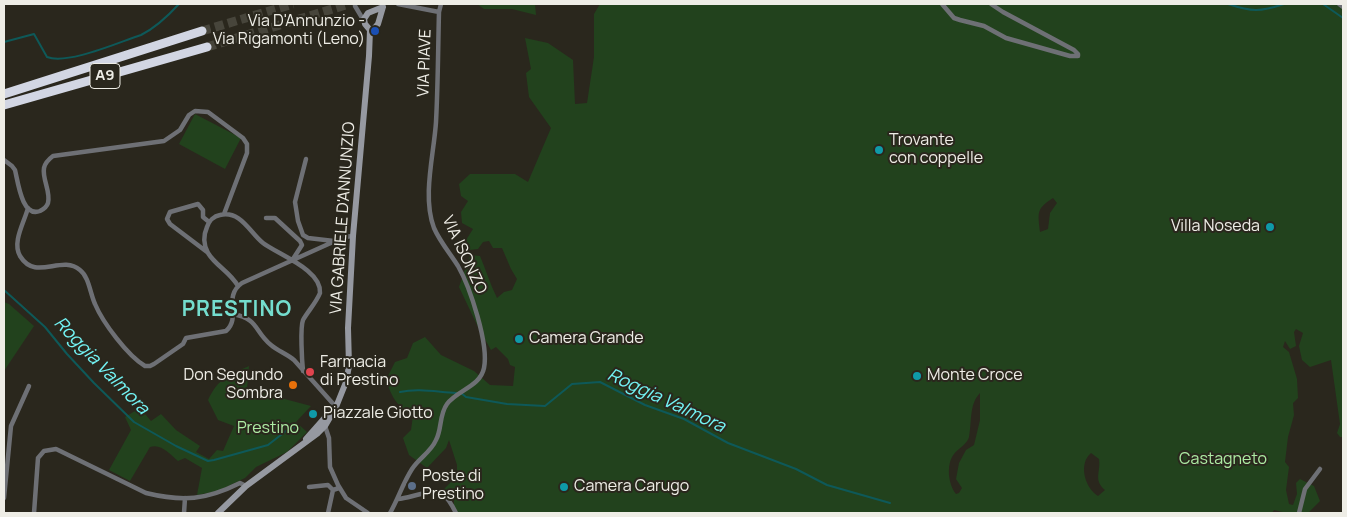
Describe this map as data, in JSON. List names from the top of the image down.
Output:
{
  "streets": {
    "highway": ["A9"],
    "main road": ["VIA GABRIELE D'ANNUNZIO"],
    "street": ["VIA PIAVE", "VIA ISONZO"]
  },
  "crossings": [
    ["VIA PIAVE", "VIA ISONZO"]
  ],
  "districts": ["PRESTINO"],
  "water": ["Roggia Valmora"],
  "parks": ["Prestino", "Castagneto"],
  "places": [
    "Via D'Annunzio - Via Rigamonti (Leno)",
    "Trovante con coppelle",
    "Villa Noseda",
    "Camera Grande",
    "Farmacia di Prestino",
    "Monte Croce",
    "Don Segundo Sombra",
    "Piazzale Giotto",
    "Poste di Prestino",
    "Camera Carugo"
  ]
}
